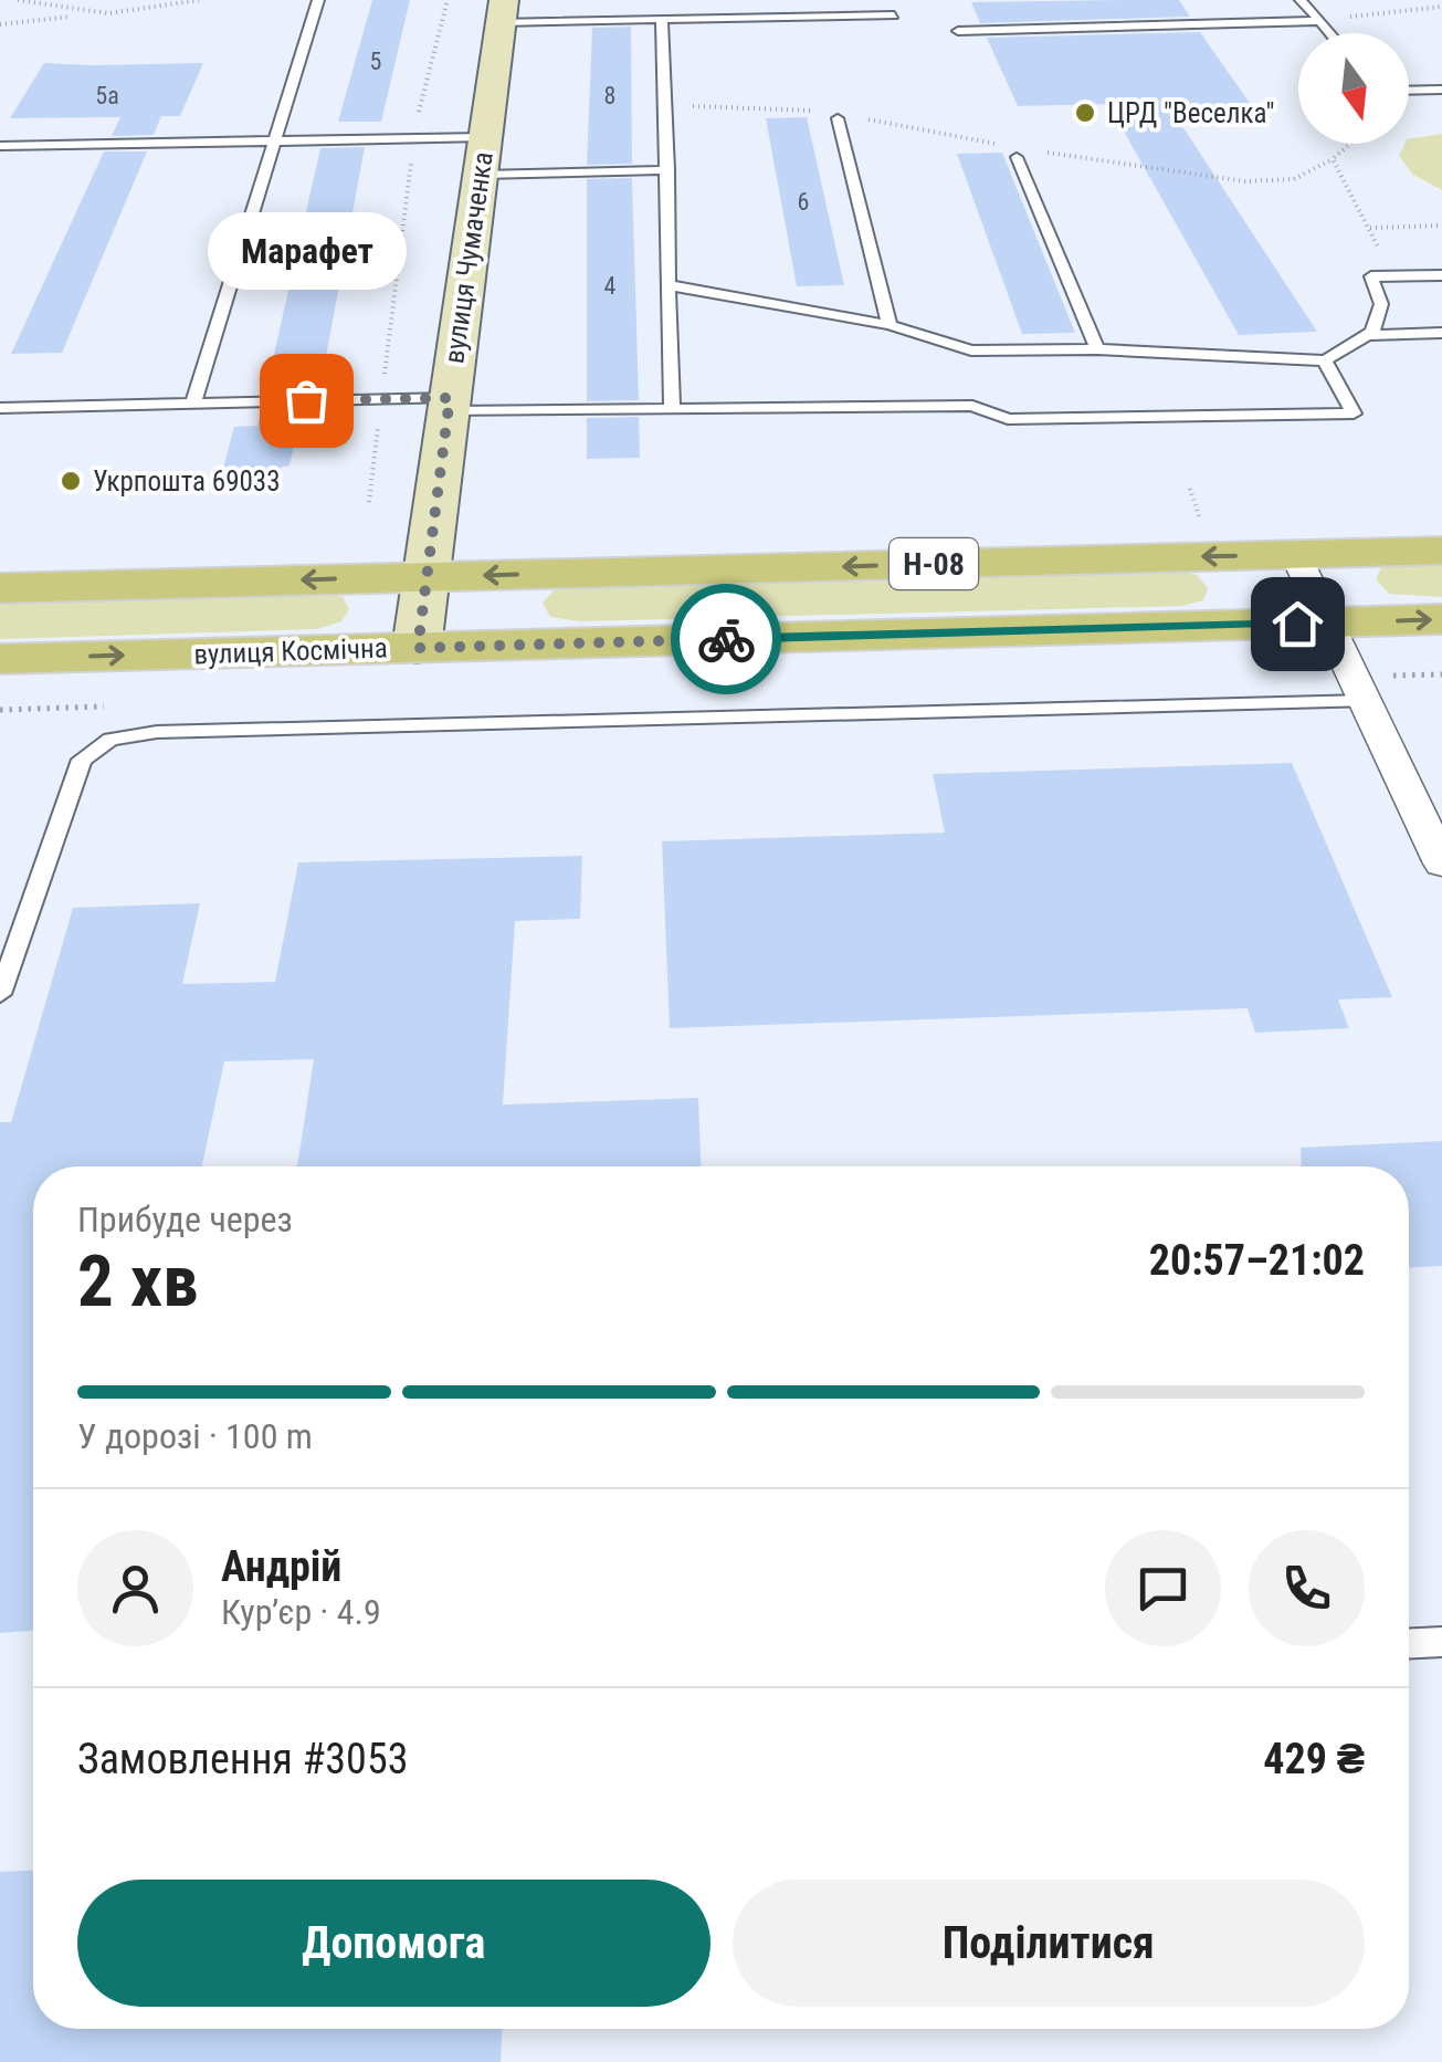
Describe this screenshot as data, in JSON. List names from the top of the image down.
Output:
{
  "streets": {
    "main road": ["Н-08", "вулиця Космічна"],
    "street": ["вулиця Чумаченка"]
  },
  "crossings": [
    ["вулиця Чумаченка", "Н-08"],
    ["вулиця Чумаченка", "вулиця Космічна"]
  ],
  "places": ["ЦРД \"Веселка\"", "Марафет", "Укрпошта 69033"],
  "house_numbers": [
    "5",
    "5а",
    "8",
    "6",
    "4"
  ],
  "north": "bottom",
  "page": {
    "bubble": "Марафет",
    "heading": ["2 хв", "Прибуде через", "20:57–21:02"],
    "panel": [
      "Андрій",
      "Кур’єр · 4.9",
      "Замовлення #3053",
      "429 ₴"
    ],
    "bar": "У дорозі · 100 m",
    "buttons": ["Допомога", "Поділитися"]
  }
}
